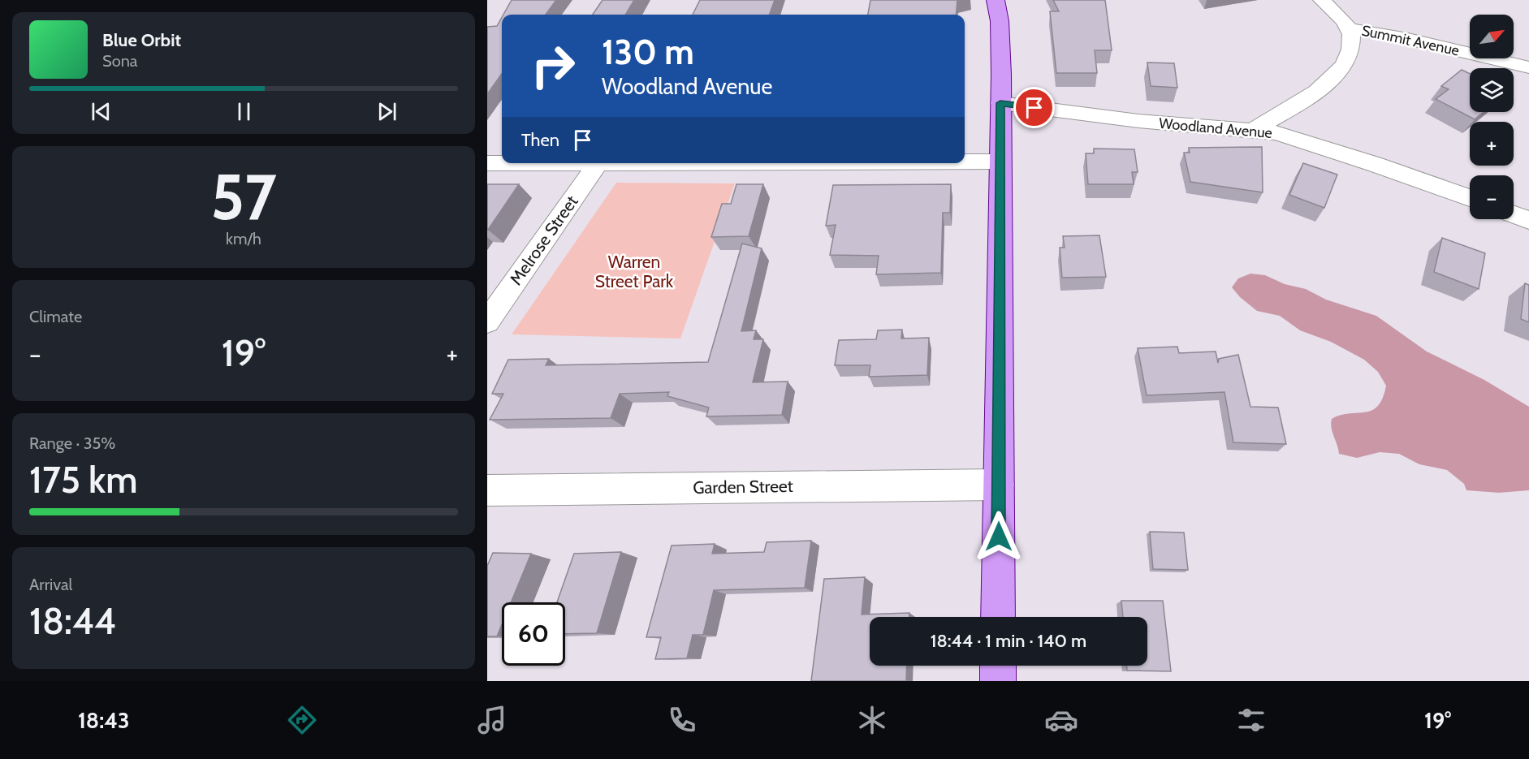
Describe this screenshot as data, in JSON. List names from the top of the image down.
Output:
{
  "streets": {
    "street": [
      "Summit Avenue",
      "Woodland Avenue",
      "Melrose Street",
      "Garden Street"
    ]
  },
  "parks": ["Warren Street Park"],
  "north": "top right",
  "page": {
    "map_buttons": ["+", "−"],
    "turn": ["130 m", "Woodland Avenue"],
    "song": ["Blue Orbit", "Sona"],
    "then": "Then",
    "tile": [
      ["57", "km/h"],
      "Climate",
      ["Range · 35%", "175 km"],
      ["Arrival", "18:44"]
    ],
    "heat": ["−", "19°", "+"],
    "limit": "60",
    "trip": "18:44 · 1 min · 140 m",
    "tabs": ["18:43", "19°"]
  }
}
